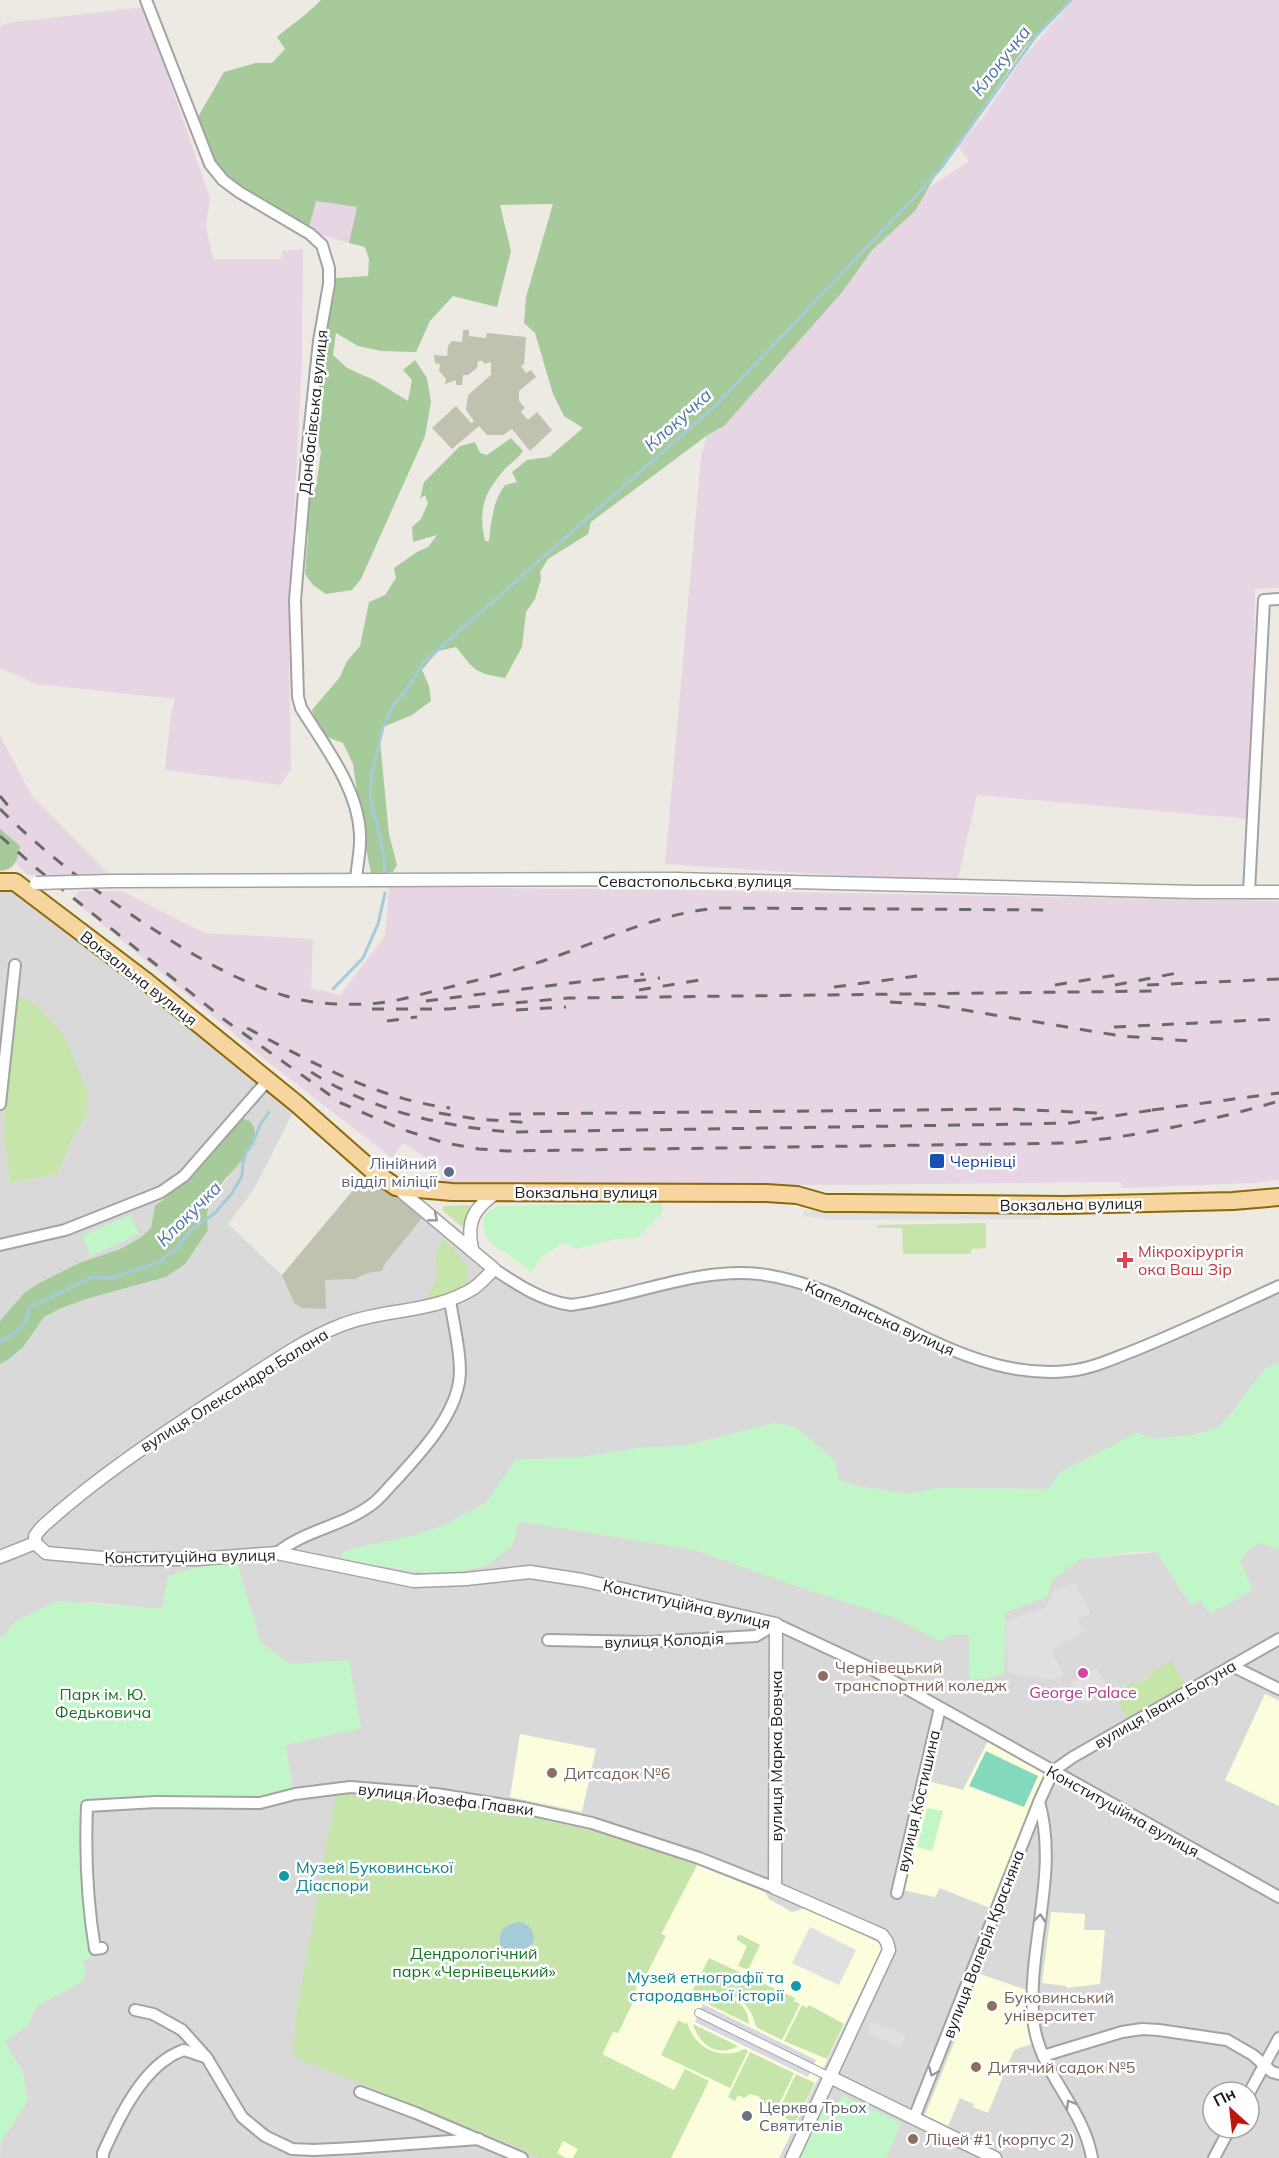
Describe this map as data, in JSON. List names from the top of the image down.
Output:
{
  "streets": {
    "main road": ["Вокзальна вулиця"],
    "street": [
      "Донбасівська вулиця",
      "Севастопольська вулиця",
      "Капеланська вулиця",
      "вулиця Олександра Балана",
      "Конституційна вулиця",
      "вулиця Колодія",
      "вулиця Івана Богуна",
      "вулиця Марка Вовчка",
      "вулиця Йозефа Главки",
      "вулиця Костишина",
      "вулиця Валерія Красняна"
    ]
  },
  "crossings": [
    ["Донбасівська вулиця", "Севастопольська вулиця"],
    ["Севастопольська вулиця", "Вокзальна вулиця"],
    ["Вокзальна вулиця", "Капеланська вулиця"],
    ["Капеланська вулиця", "вулиця Олександра Балана"],
    ["вулиця Олександра Балана", "Конституційна вулиця"],
    ["Конституційна вулиця", "вулиця Колодія"],
    ["Конституційна вулиця", "вулиця Івана Богуна"],
    ["Конституційна вулиця", "вулиця Марка Вовчка"],
    ["Конституційна вулиця", "вулиця Костишина"],
    ["Конституційна вулиця", "вулиця Валерія Красняна"],
    ["вулиця Колодія", "вулиця Марка Вовчка"],
    ["вулиця Івана Богуна", "вулиця Валерія Красняна"],
    ["вулиця Марка Вовчка", "вулиця Йозефа Главки"]
  ],
  "water": ["Клокучка"],
  "parks": ["Парк ім. Ю. Федьковича", "Дендрологічний парк «Чернівецький»"],
  "places": {
    "transit": ["Чернівці"],
    "other": [
      "Лінійний відділ міліції",
      "George Palace",
      "Чернівецький транспортний коледж",
      "Дитсадок №6",
      "Музей Буковинської Діаспори",
      "Музей етнографії та стародавньої історії",
      "Буковинський університет",
      "Дитячий садок №5",
      "Церква Трьох Святителів",
      "Ліцей #1 (корпус 2)"
    ],
    "health": ["Мікрохірургія ока Ваш Зір"]
  },
  "north": "top left"
}
